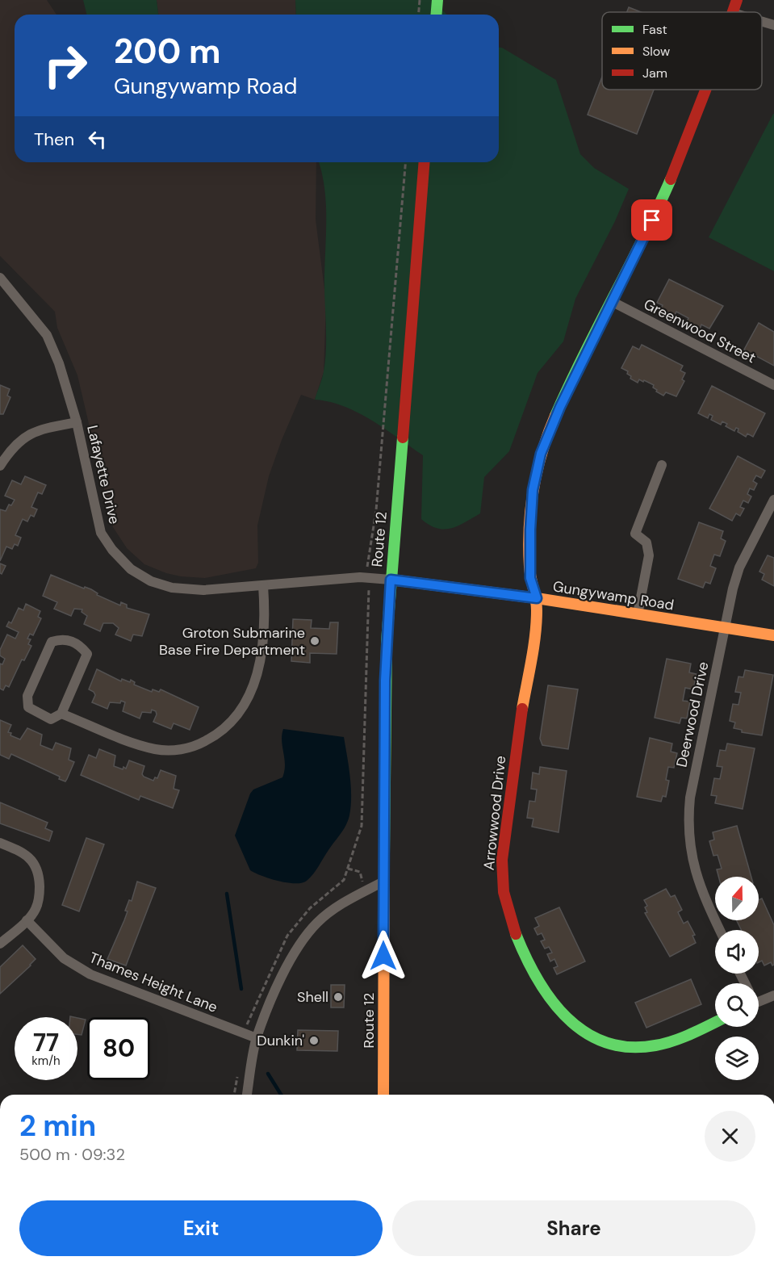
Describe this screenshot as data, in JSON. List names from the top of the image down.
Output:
{
  "streets": {
    "main road": ["Route 12", "Gungywamp Road", "Arrowwood Drive"],
    "street": [
      "Greenwood Street",
      "Lafayette Drive",
      "Deerwood Drive",
      "Thames Height Lane"
    ]
  },
  "crossings": [
    ["Greenwood Street", "Arrowwood Drive"],
    ["Lafayette Drive", "Route 12"],
    ["Lafayette Drive", "Gungywamp Road"],
    ["Route 12", "Gungywamp Road"],
    ["Gungywamp Road", "Deerwood Drive"],
    ["Gungywamp Road", "Arrowwood Drive"]
  ],
  "places": ["Groton Submarine Base Fire Department", "Shell", "Dunkin'"],
  "legend": ["Fast", "Slow", "Jam"],
  "north": "top",
  "page": {
    "turn": ["200 m", "Gungywamp Road"],
    "then": "Then",
    "speed": "77 km/h",
    "limit": "80",
    "heading": ["2 min", "500 m · 09:32"],
    "buttons": ["Exit", "Share"]
  }
}
